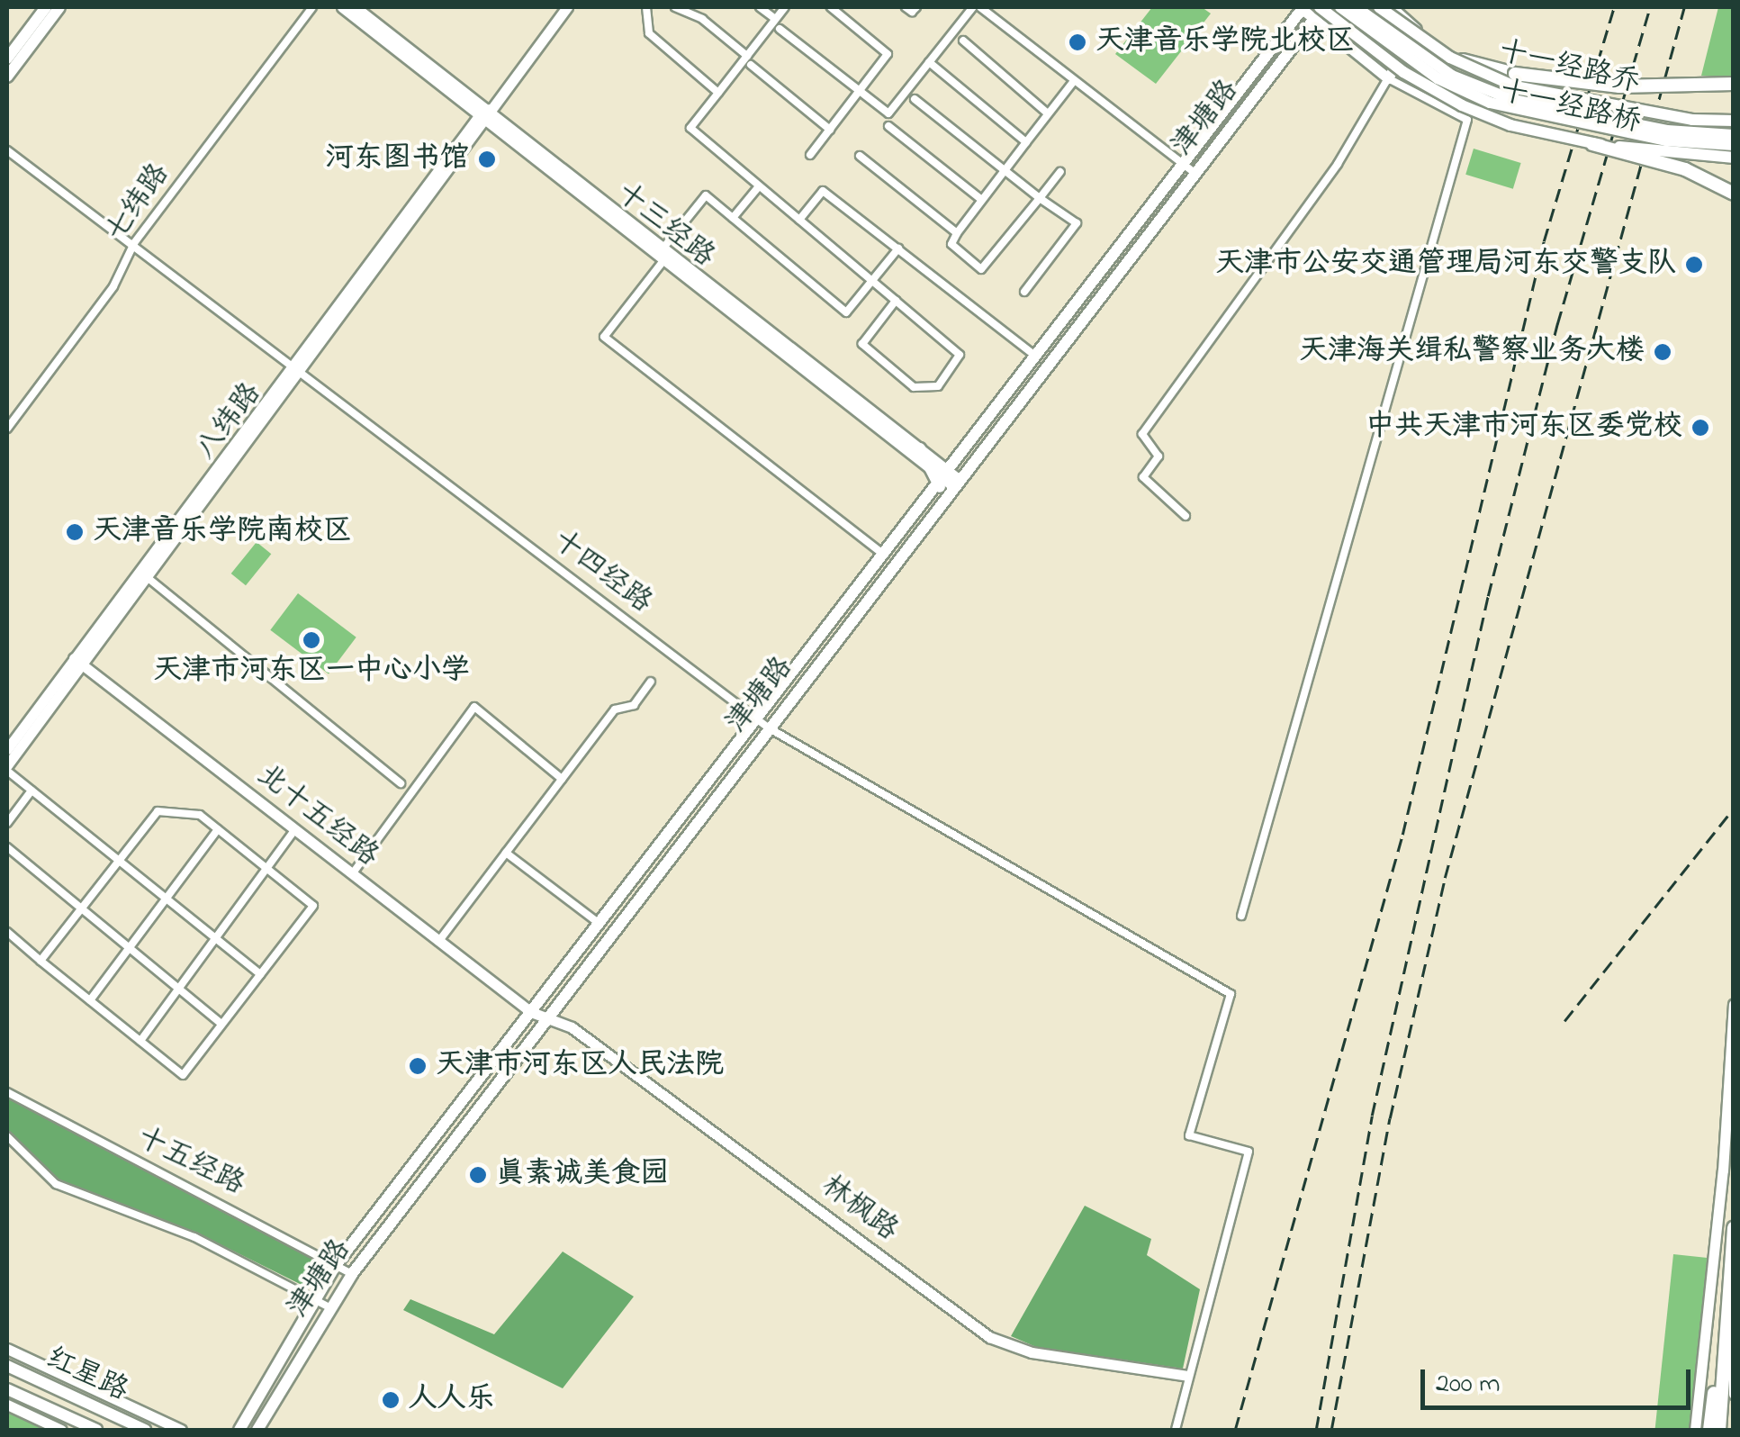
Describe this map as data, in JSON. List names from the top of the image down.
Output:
{
  "streets": {
    "main road": [
      "十一经路乔",
      "十一经路桥",
      "津塘路",
      "红星路"
    ],
    "street": [
      "七纬路",
      "十三经路",
      "八纬路",
      "十四经路",
      "北十五经路",
      "十五经路",
      "林枫路"
    ]
  },
  "crossings": [
    ["十一经路桥", "津塘路"],
    ["津塘路", "十四经路"],
    ["津塘路", "北十五经路"],
    ["津塘路", "十五经路"],
    ["津塘路", "林枫路"],
    ["七纬路", "十四经路"],
    ["十三经路", "八纬路"],
    ["八纬路", "十四经路"],
    ["八纬路", "北十五经路"],
    ["十四经路", "林枫路"],
    ["北十五经路", "林枫路"]
  ],
  "places": [
    "天津音乐学院北校区",
    "河东图书馆",
    "天津市公安交通管理局河东交警支队",
    "天津海关缉私警察业务大楼",
    "中共天津市河东区委党校",
    "天津音乐学院南校区",
    "天津市河东区一中心小学",
    "天津市河东区人民法院",
    "真素诚美食园",
    "人人乐"
  ],
  "scale_bar": "200 m"
}
